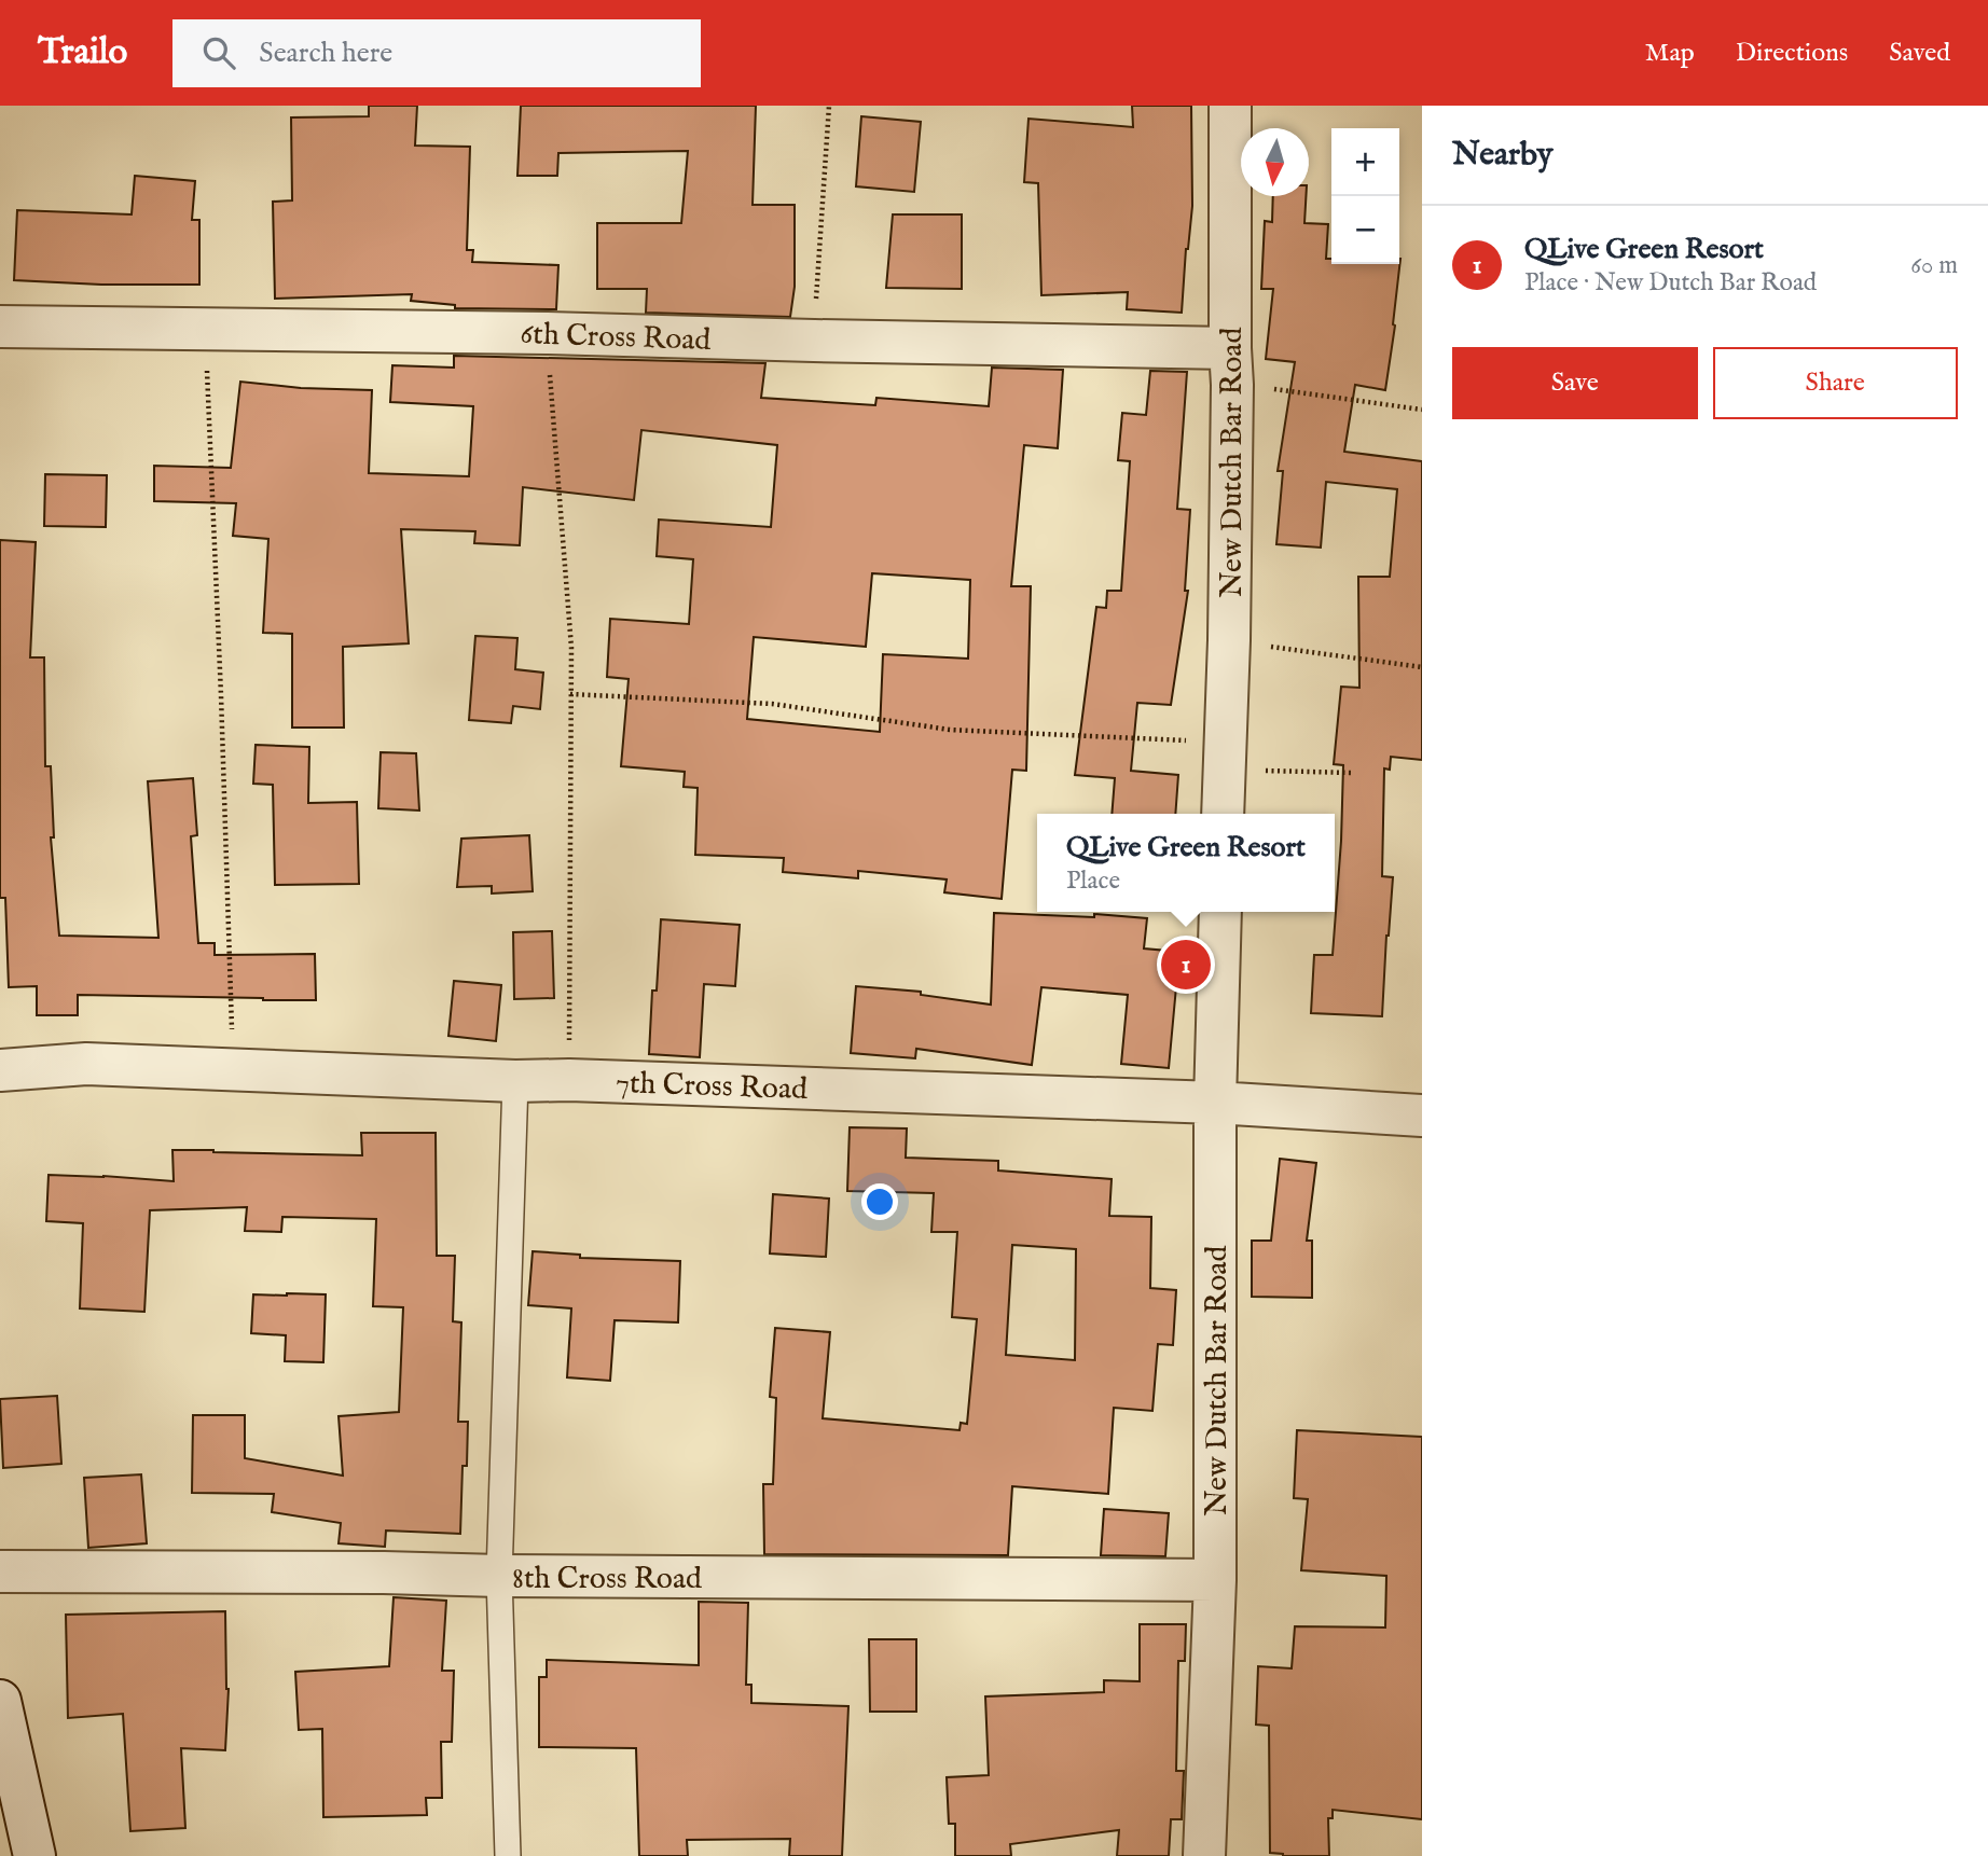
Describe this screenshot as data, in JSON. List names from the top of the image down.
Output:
{
  "streets": {
    "street": [
      "6th Cross Road",
      "New Dutch Bar Road",
      "7th Cross Road",
      "8th Cross Road"
    ]
  },
  "crossings": [
    ["6th Cross Road", "New Dutch Bar Road"],
    ["New Dutch Bar Road", "7th Cross Road"],
    ["New Dutch Bar Road", "8th Cross Road"]
  ],
  "north": "bottom",
  "page": {
    "header": "Trailo",
    "search": "Search here",
    "nav": ["Map", "Directions", "Saved"],
    "heading": "Nearby",
    "map_buttons": ["+", "−"],
    "list": [
      {
        "mark": "1",
        "name": "QLive Green Resort",
        "note": "Place · New Dutch Bar Road",
        "value": "60 m"
      }
    ],
    "buttons": ["Save", "Share"],
    "popup": ["QLive Green Resort", "Place"],
    "pins": "1"
  }
}
